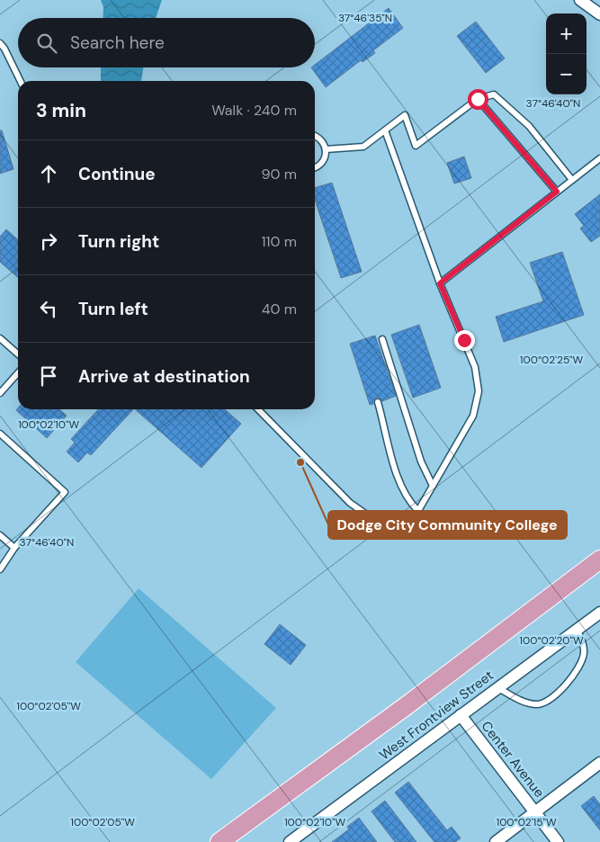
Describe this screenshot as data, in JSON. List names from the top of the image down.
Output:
{
  "streets": {
    "street": ["West Frontview Street", "Center Avenue"]
  },
  "crossings": [
    ["West Frontview Street", "Center Avenue"]
  ],
  "places": ["Dodge City Community College"],
  "page": {
    "map_buttons": ["+", "−"],
    "search": "Search here",
    "heading": ["3 min", "Walk · 240 m"],
    "list": [
      ["Continue", "90 m"],
      ["Turn right", "110 m"],
      ["Turn left", "40 m"],
      "Arrive at destination"
    ]
  },
  "coordinates": [
    "37°46'35\"N",
    "37°46'40\"N",
    "100°02'25\"W",
    "100°02'10\"W",
    "100°02'20\"W",
    "100°02'05\"W",
    "100°02'15\"W"
  ]
}
